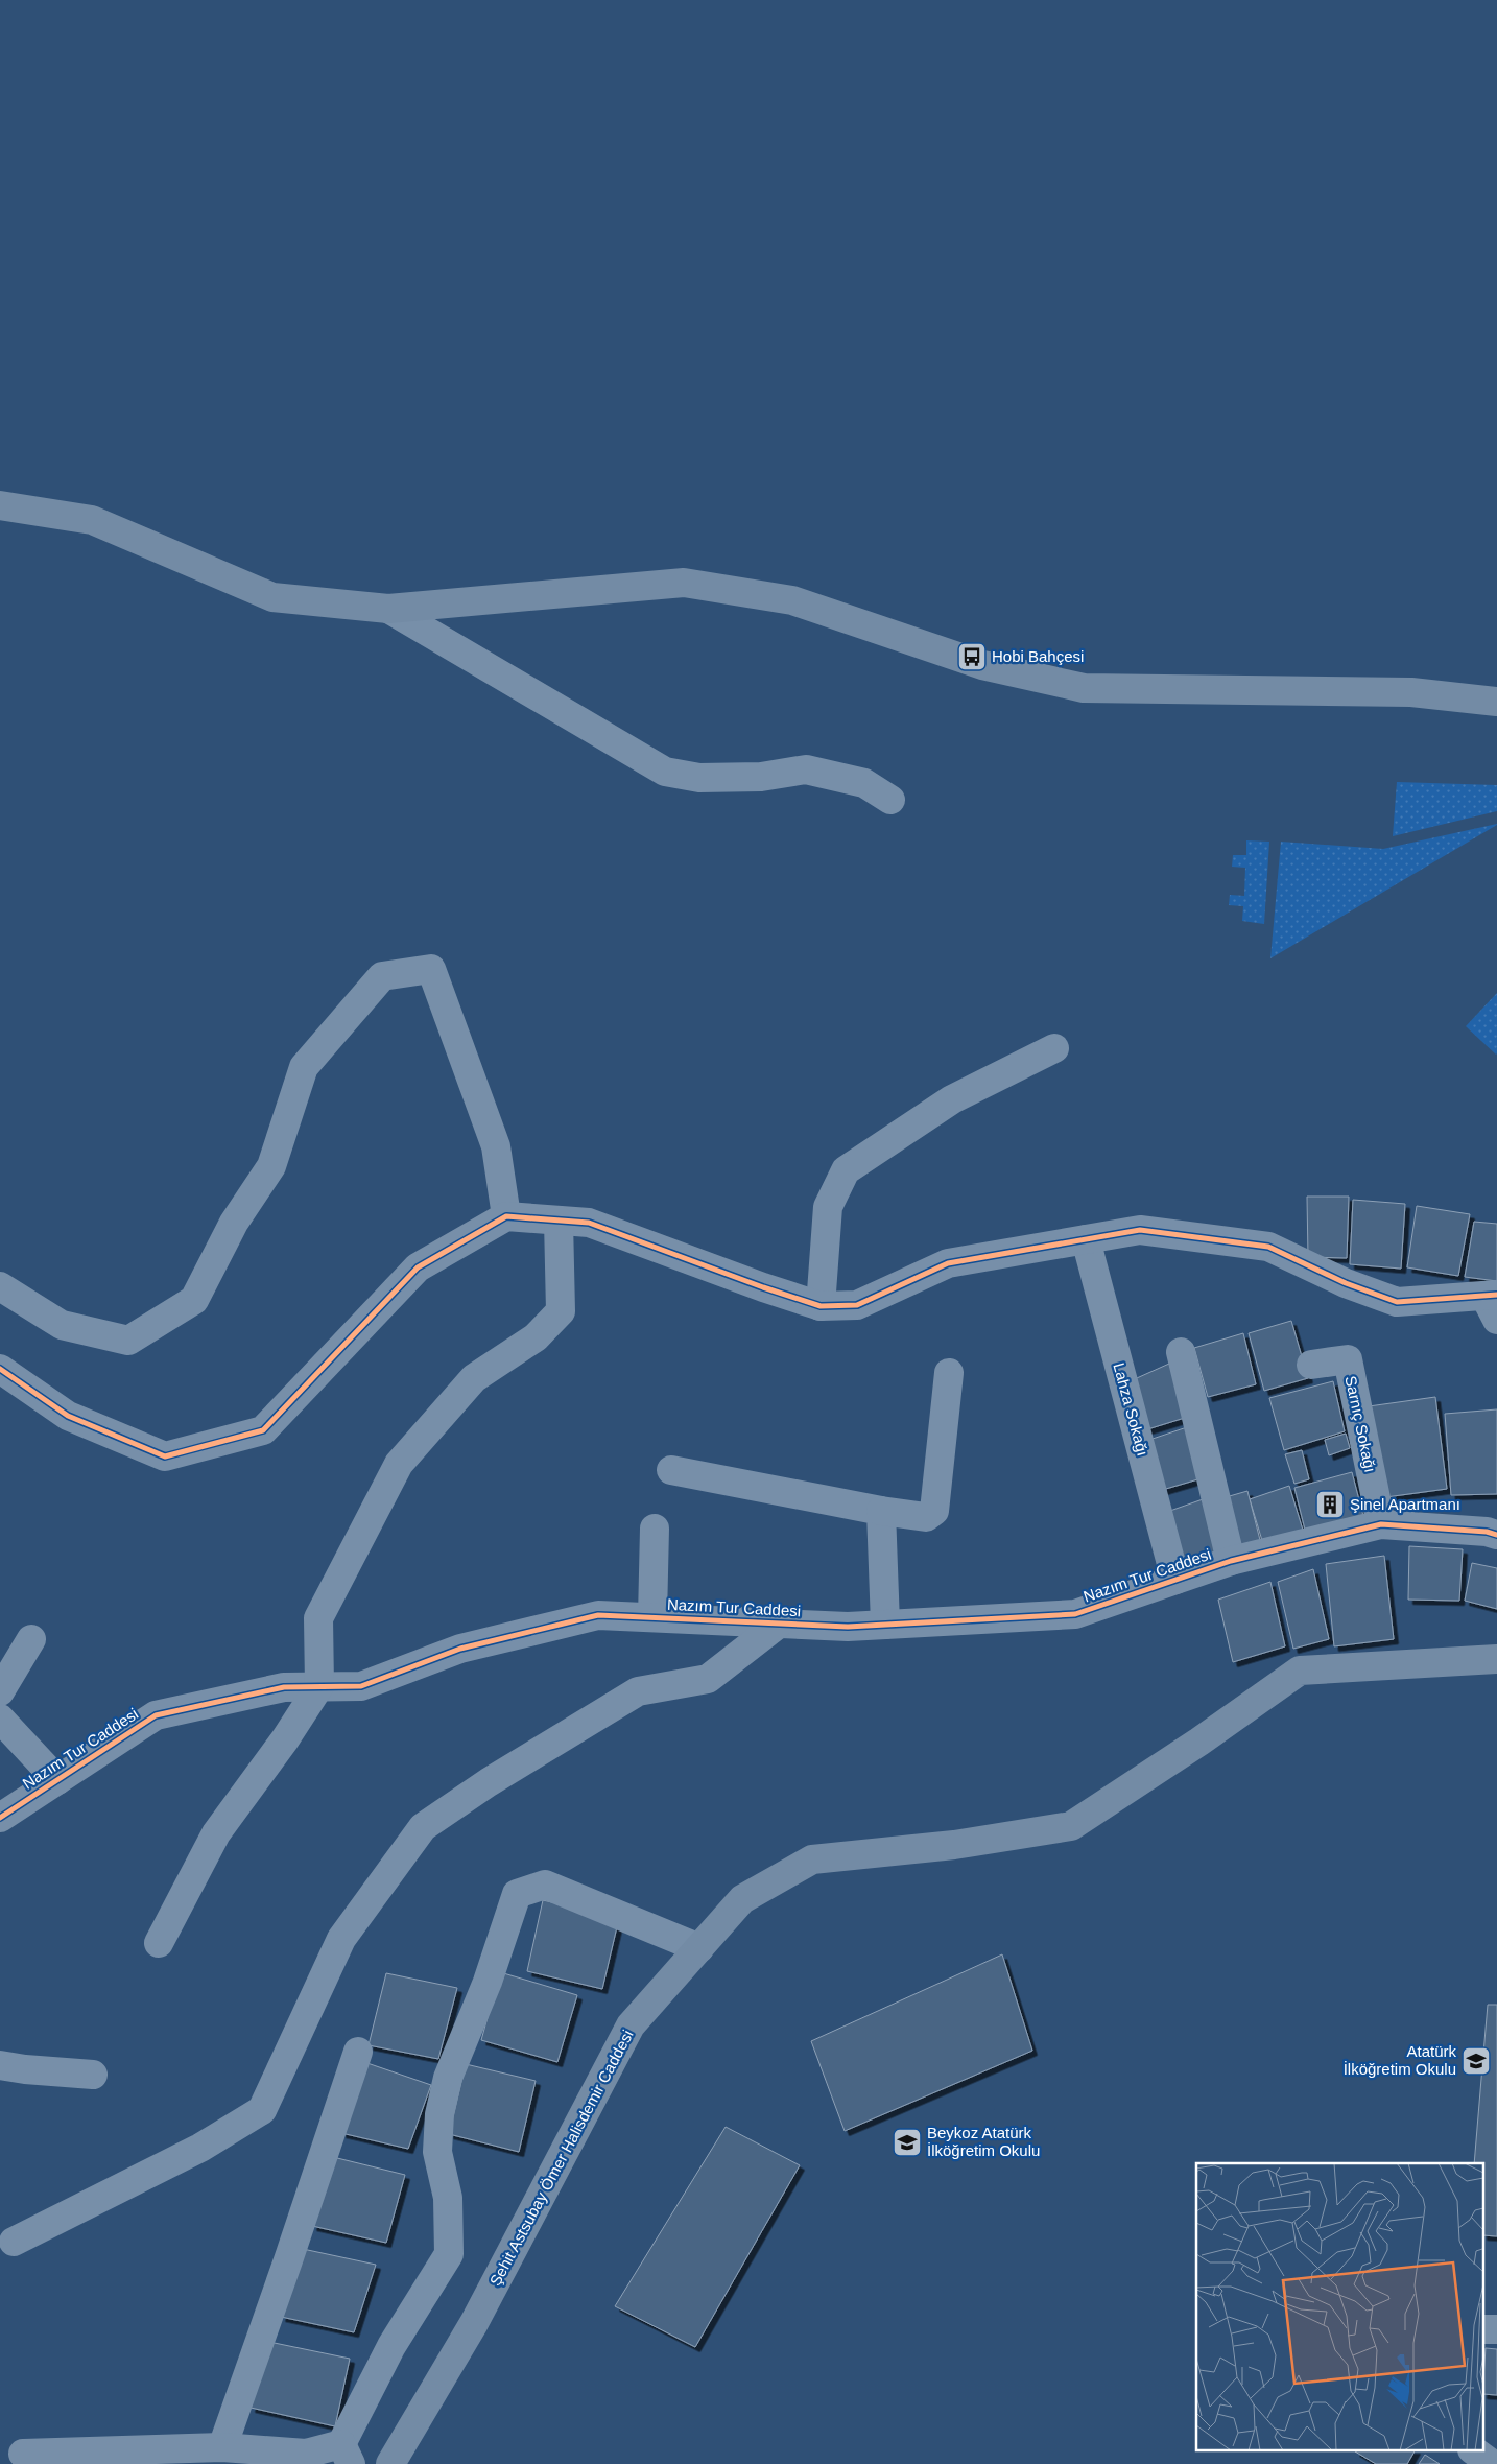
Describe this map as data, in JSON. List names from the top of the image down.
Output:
{
  "streets": {
    "street": [
      "Lahza Sokağı",
      "Sarnıç Sokağı",
      "Nazım Tur Caddesi",
      "Şehit Astsubay Ömer Halisdemir Caddesi"
    ]
  },
  "crossings": [
    ["Lahza Sokağı", "Nazım Tur Caddesi"],
    ["Sarnıç Sokağı", "Nazım Tur Caddesi"]
  ],
  "places": {
    "bus stop": ["Hobi Bahçesi"],
    "building": ["Şinel Apartmanı"],
    "school or university": ["Atatürk İlköğretim Okulu", "Beykoz Atatürk İlköğretim Okulu"]
  }
}
